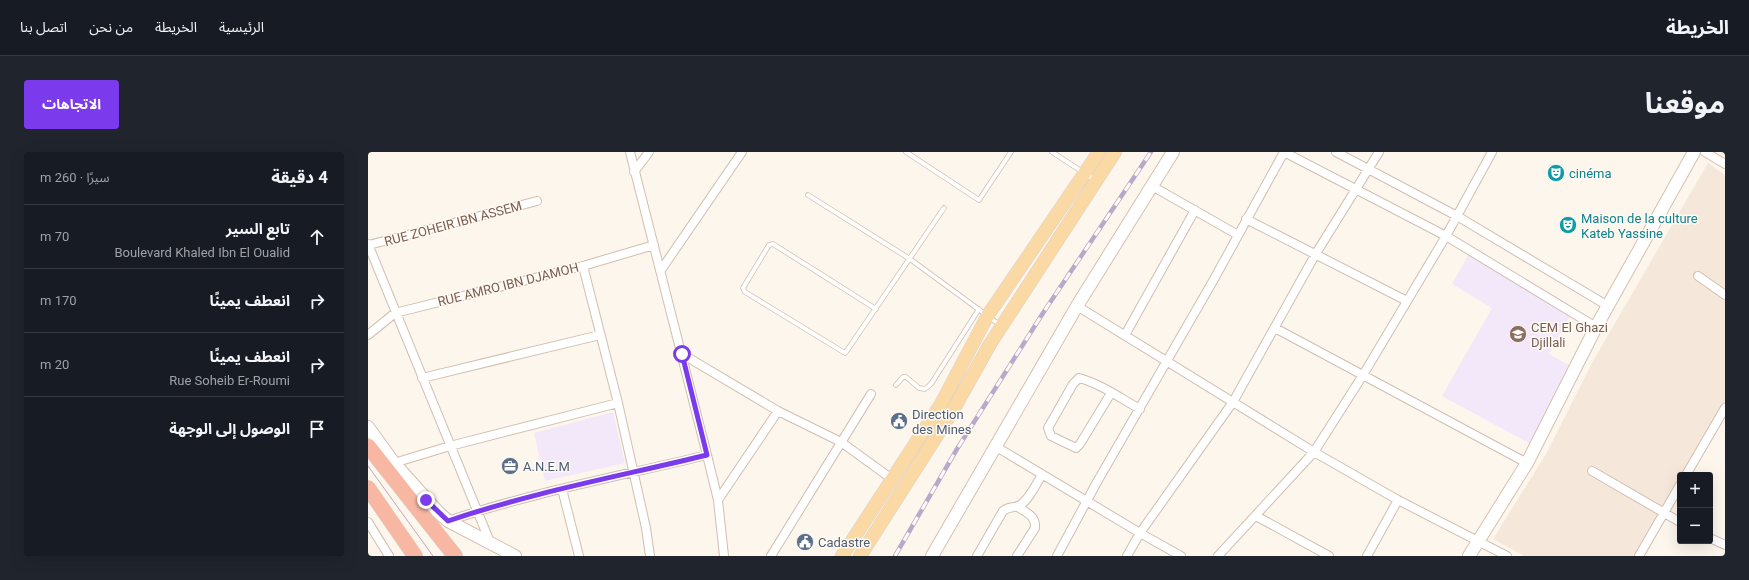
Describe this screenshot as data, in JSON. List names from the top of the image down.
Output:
{
  "streets": {
    "street": ["RUE ZOHEIR IBN ASSEM", "RUE AMRO IBN DJAMOH"]
  },
  "places": {
    "theatre": ["cinéma", "Maison de la culture Kateb Yassine"],
    "school or university": ["CEM El Ghazi Djillali"],
    "public building": ["Direction des Mines", "Cadastre"],
    "office": ["A.N.E.M"]
  },
  "page": {
    "header": "الخريطة",
    "nav": [
      "الرئيسية",
      "الخريطة",
      "من نحن",
      "اتصل بنا"
    ],
    "title": "موقعنا",
    "buttons": "الاتجاهات",
    "heading": ["4 دقيقة", "سيرًا · 260 m"],
    "list": [
      ["تابع السير", "Boulevard Khaled Ibn El Oualid", "70 m"],
      ["انعطف يمينًا", "170 m"],
      ["انعطف يمينًا", "Rue Soheib Er-Roumi", "20 m"],
      "الوصول إلى الوجهة"
    ],
    "map_buttons": ["+", "−"]
  }
}
